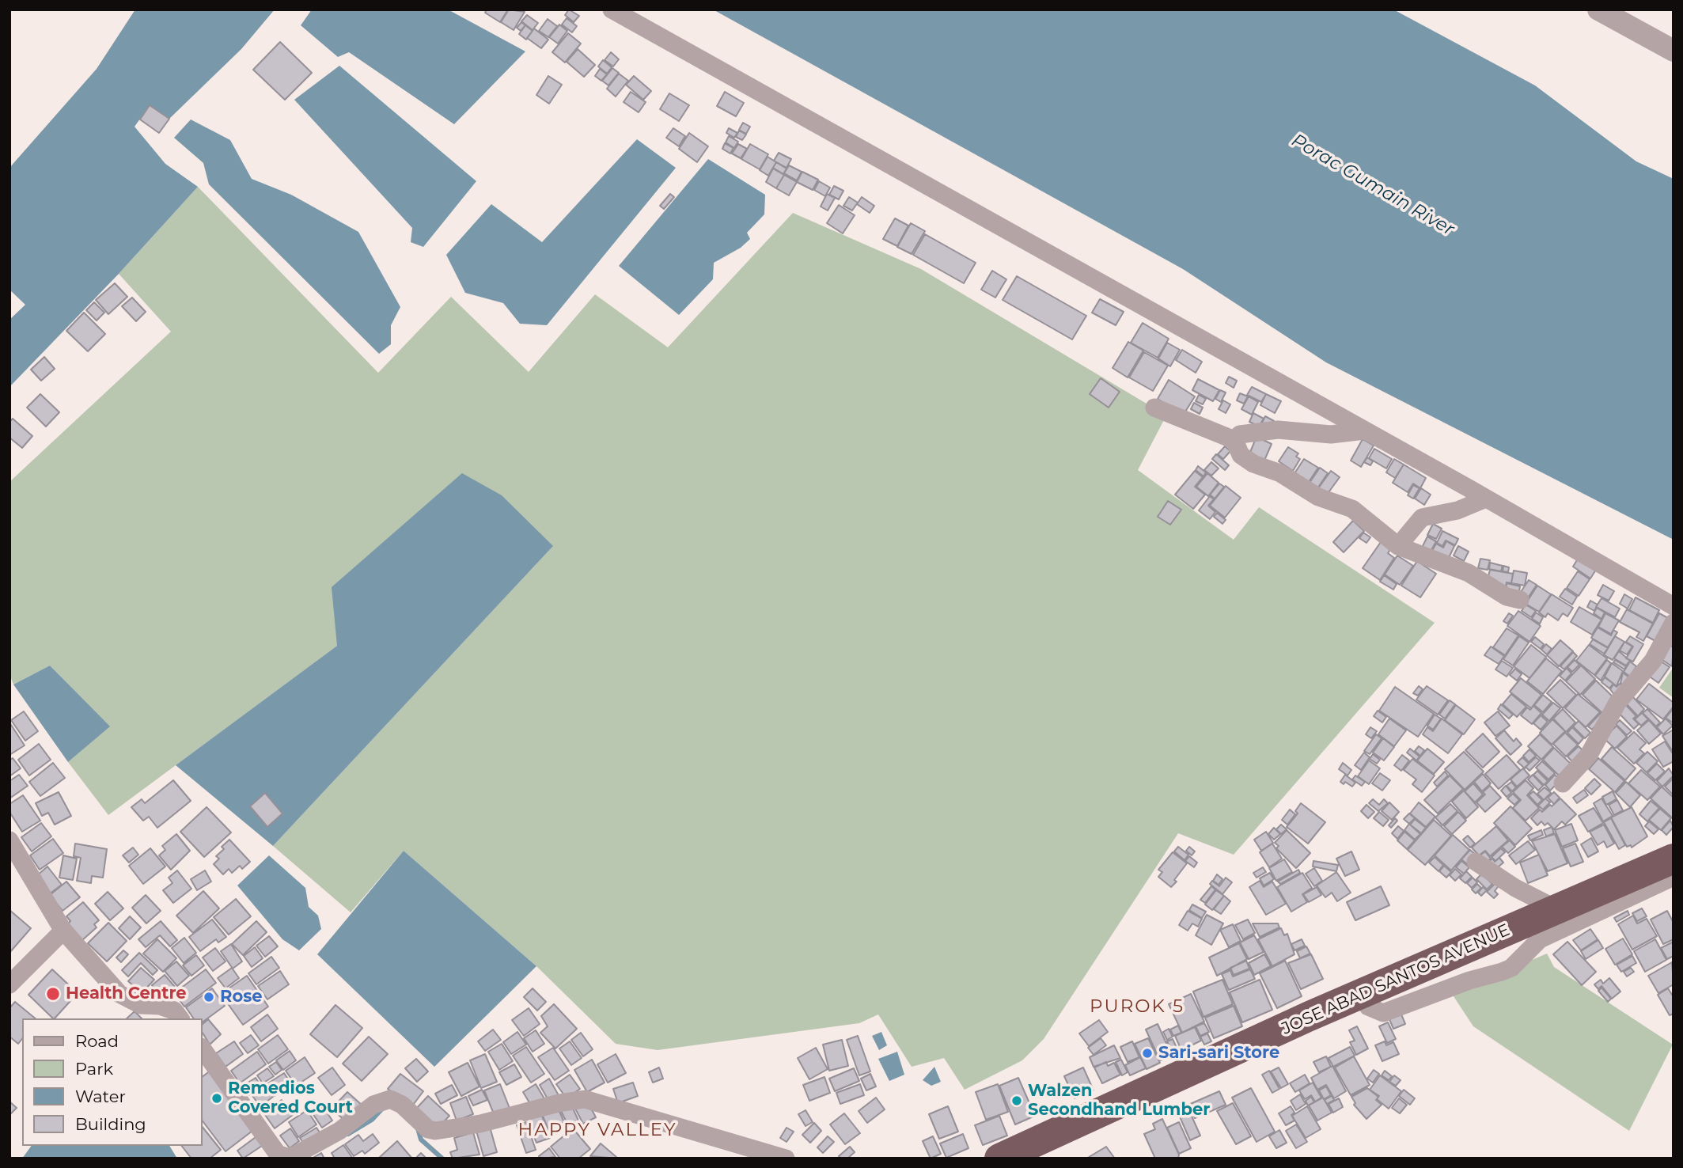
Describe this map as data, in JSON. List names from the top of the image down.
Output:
{
  "streets": {
    "highway": ["JOSE ABAD SANTOS AVENUE"]
  },
  "districts": ["PUROK 5", "HAPPY VALLEY"],
  "water": ["Porac Gumain River"],
  "places": [
    "Health Centre",
    "Rose",
    "Sari-sari Store",
    "Remedios Covered Court",
    "Walzen Secondhand Lumber"
  ],
  "legend": [
    "Road",
    "Park",
    "Water",
    "Building"
  ]
}
